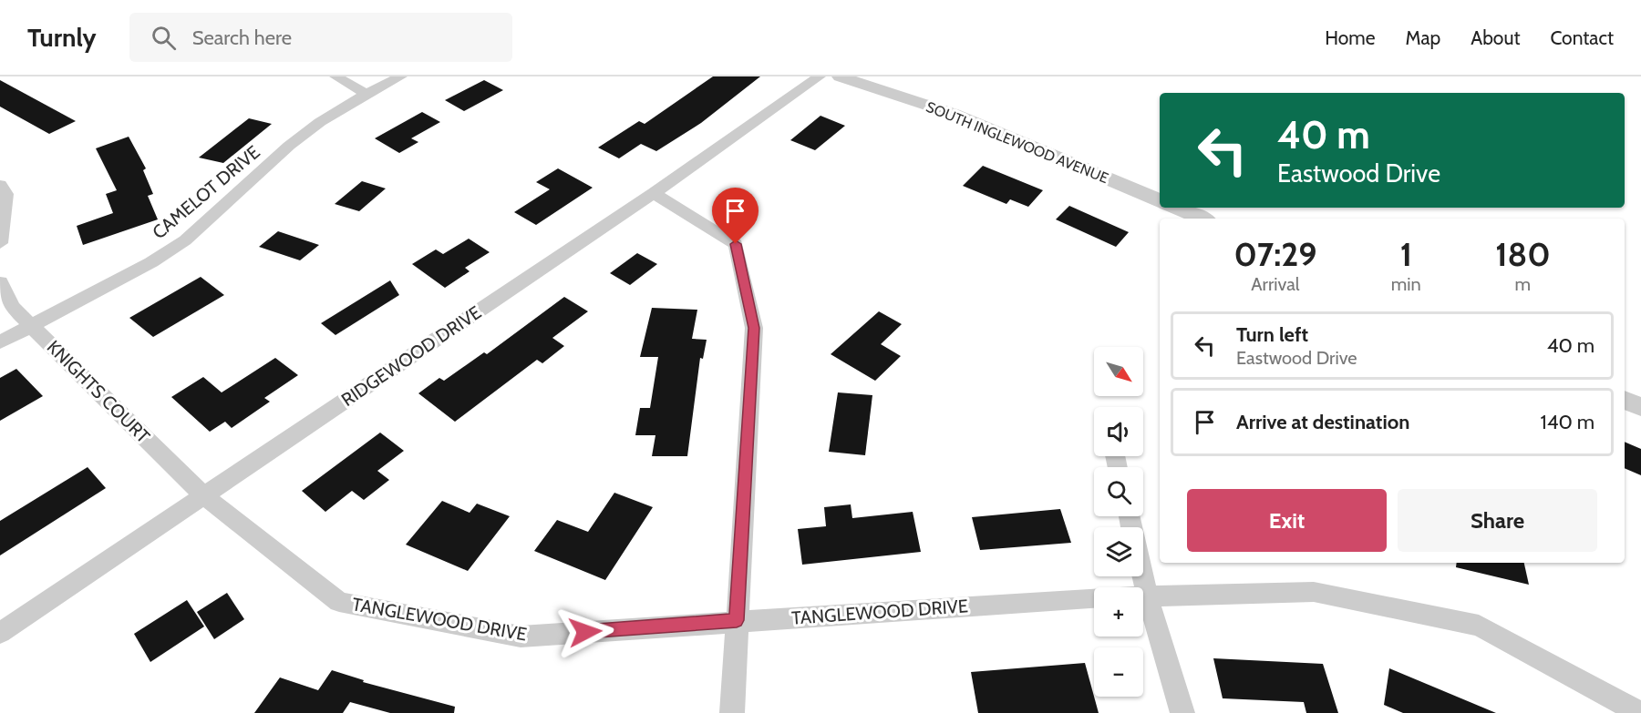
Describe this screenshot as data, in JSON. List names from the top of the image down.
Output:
{
  "streets": {
    "street": [
      "SOUTH INGLEWOOD AVENUE",
      "CAMELOT DRIVE",
      "RIDGEWOOD DRIVE",
      "KNIGHTS COURT",
      "TANGLEWOOD DRIVE"
    ]
  },
  "crossings": [
    ["CAMELOT DRIVE", "KNIGHTS COURT"],
    ["RIDGEWOOD DRIVE", "KNIGHTS COURT"],
    ["RIDGEWOOD DRIVE", "TANGLEWOOD DRIVE"],
    ["KNIGHTS COURT", "TANGLEWOOD DRIVE"]
  ],
  "north": "bottom right",
  "page": {
    "header": "Turnly",
    "search": "Search here",
    "nav": [
      "Home",
      "Map",
      "About",
      "Contact"
    ],
    "turn": ["40 m", "Eastwood Drive"],
    "eta": [
      "07:29",
      "Arrival",
      "1",
      "min",
      "180",
      "m"
    ],
    "list": [
      {
        "name": "Turn left",
        "note": "Eastwood Drive",
        "value": "40 m"
      },
      {
        "name": "Arrive at destination",
        "value": "140 m"
      }
    ],
    "map_buttons": ["+", "−"],
    "buttons": ["Exit", "Share"]
  }
}
